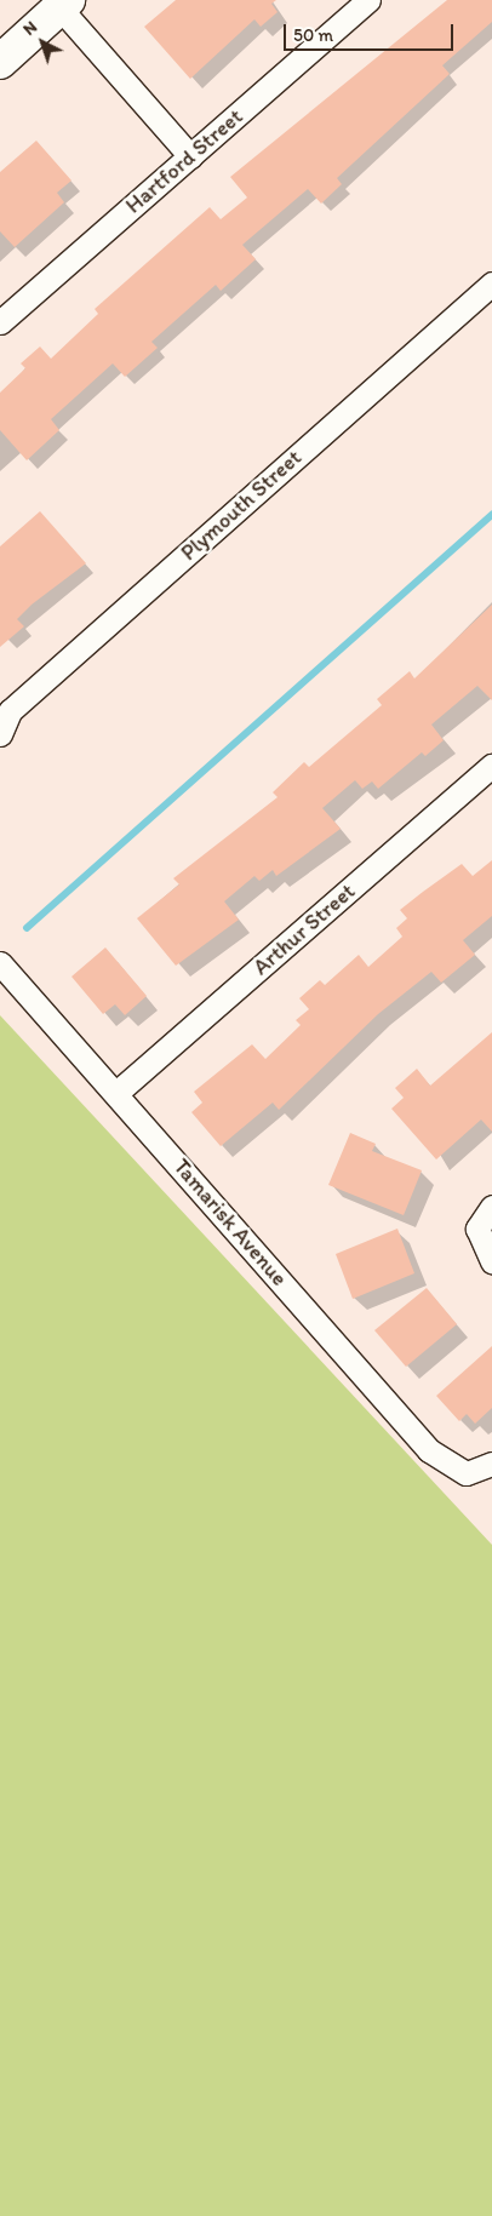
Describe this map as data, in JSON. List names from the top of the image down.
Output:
{
  "streets": {
    "street": [
      "Hartford Street",
      "Plymouth Street",
      "Arthur Street",
      "Tamarisk Avenue"
    ]
  },
  "crossings": [
    ["Arthur Street", "Tamarisk Avenue"]
  ],
  "scale_bar": "50 m",
  "north": "top left"
}
